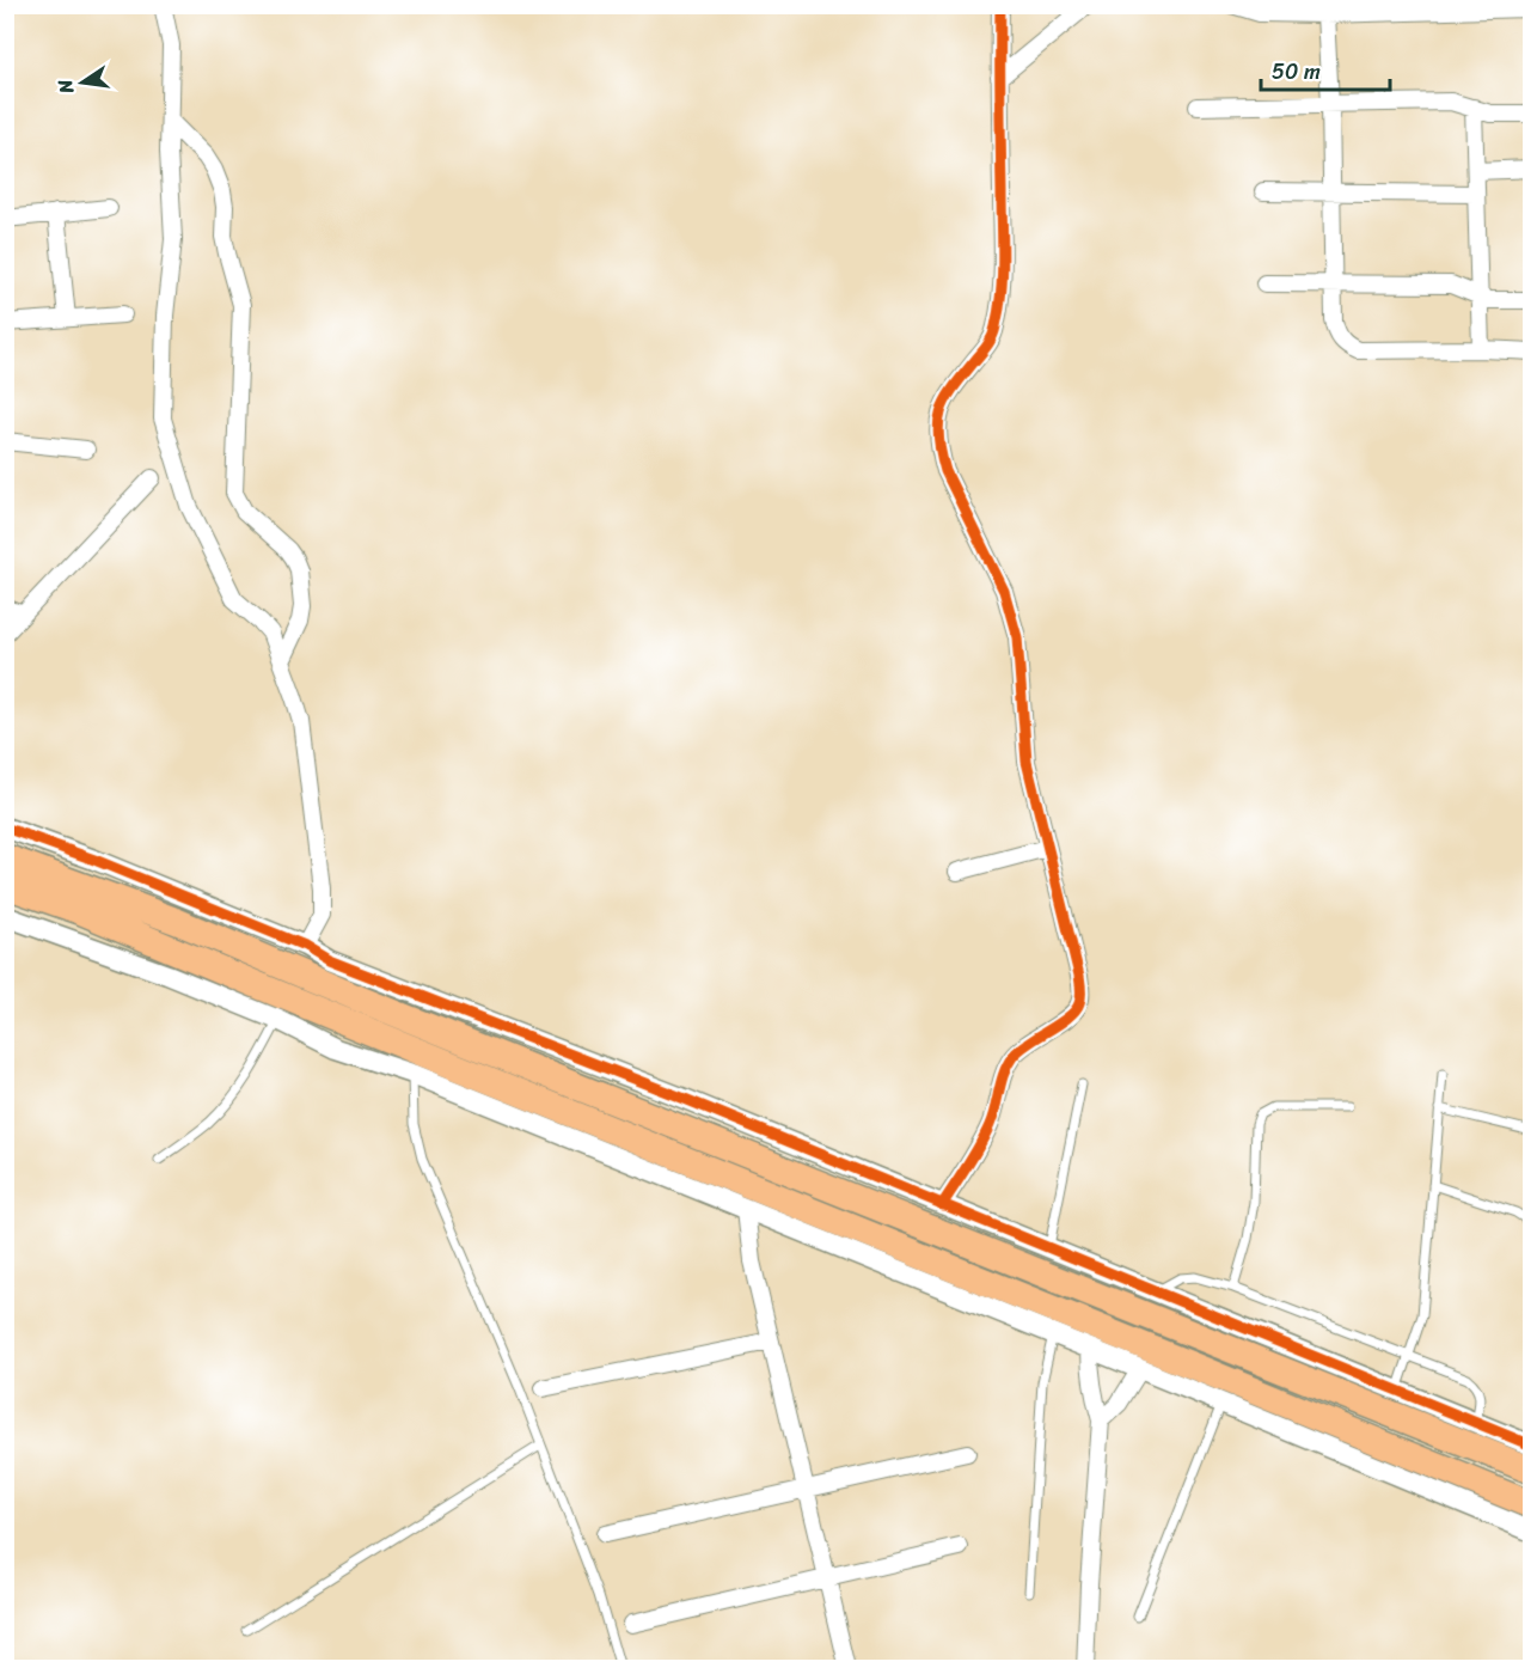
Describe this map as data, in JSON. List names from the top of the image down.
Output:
{
  "scale_bar": "50 m",
  "north": "left"
}
